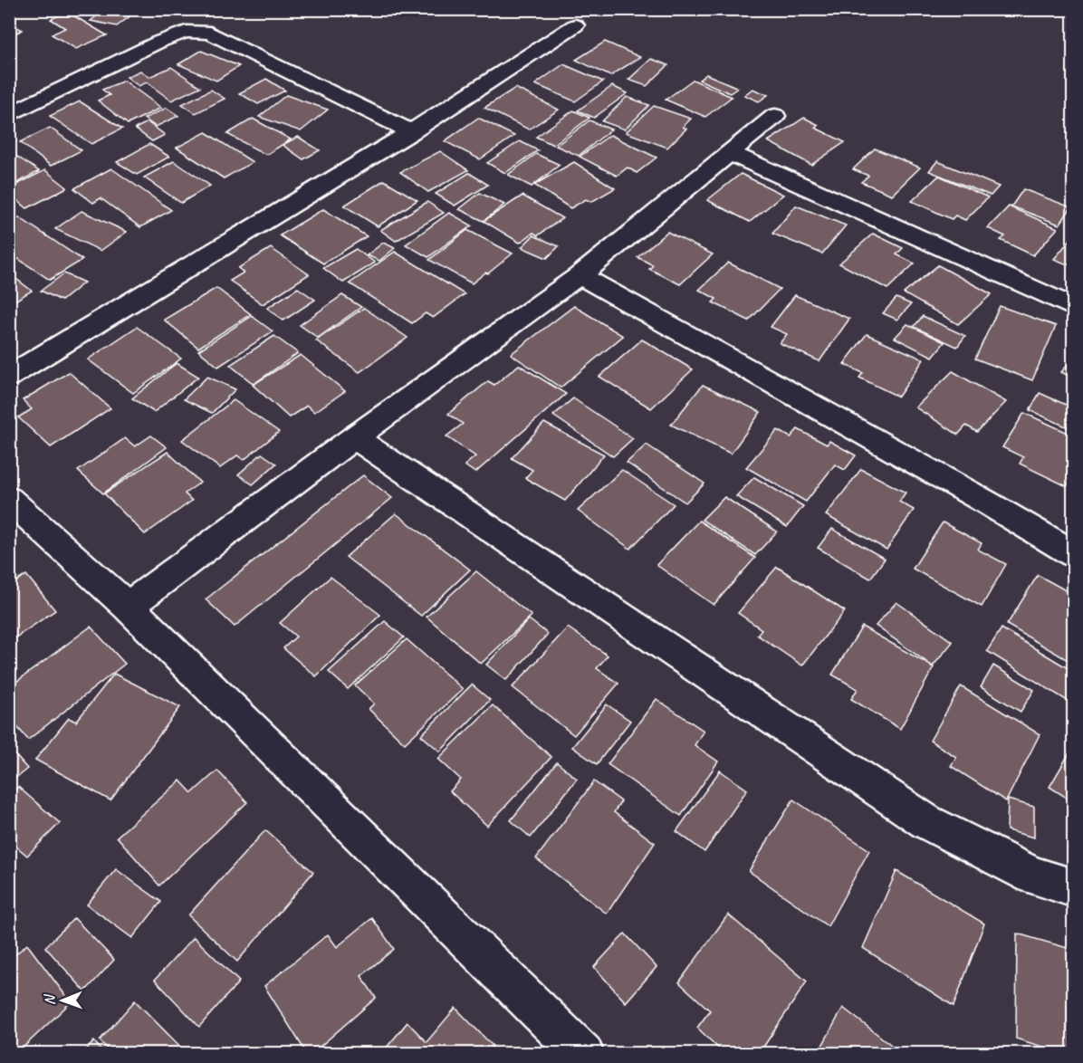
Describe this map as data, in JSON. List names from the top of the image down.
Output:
{
  "north": "left"
}
